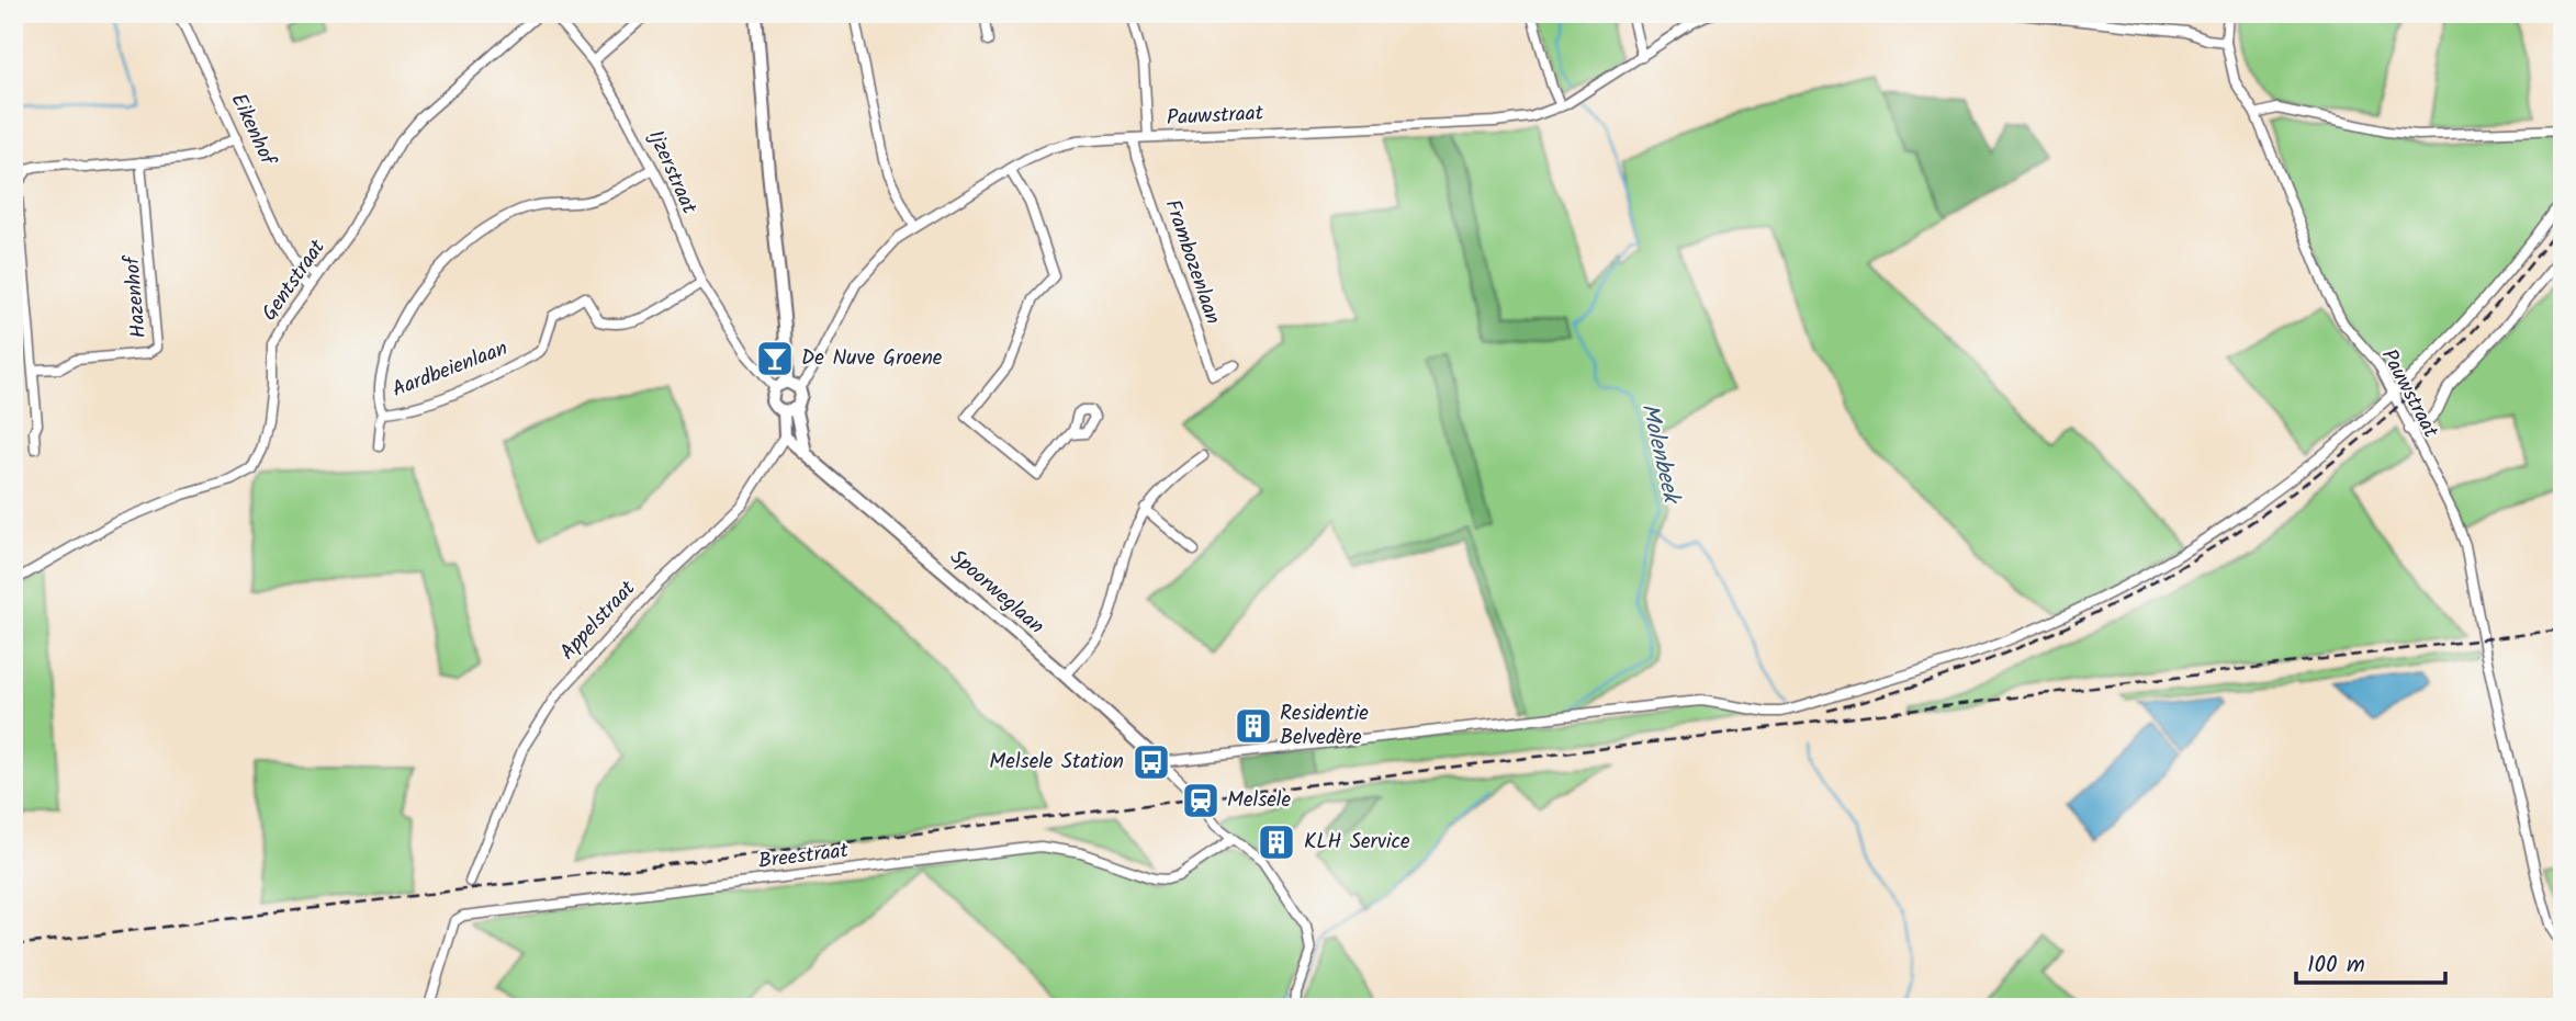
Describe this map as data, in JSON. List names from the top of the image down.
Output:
{
  "streets": {
    "street": [
      "Pauwstraat",
      "Eikenhof",
      "Ijzerstraat",
      "Frambozenlaan",
      "Gentstraat",
      "Hazenhof",
      "Aardbeienlaan",
      "Spoorweglaan",
      "Appelstraat",
      "Breestraat"
    ]
  },
  "crossings": [
    ["Pauwstraat", "Ijzerstraat"],
    ["Pauwstraat", "Frambozenlaan"],
    ["Eikenhof", "Gentstraat"],
    ["Ijzerstraat", "Aardbeienlaan"],
    ["Spoorweglaan", "Appelstraat"],
    ["Spoorweglaan", "Breestraat"]
  ],
  "water": ["Molenbeek"],
  "places": {
    "bar": ["De Nuve Groene"],
    "building": ["Residentie Belvedère", "KLH Service"],
    "bus stop": ["Melsele Station"],
    "station": ["Melsele"]
  },
  "scale_bar": "100 m"
}
